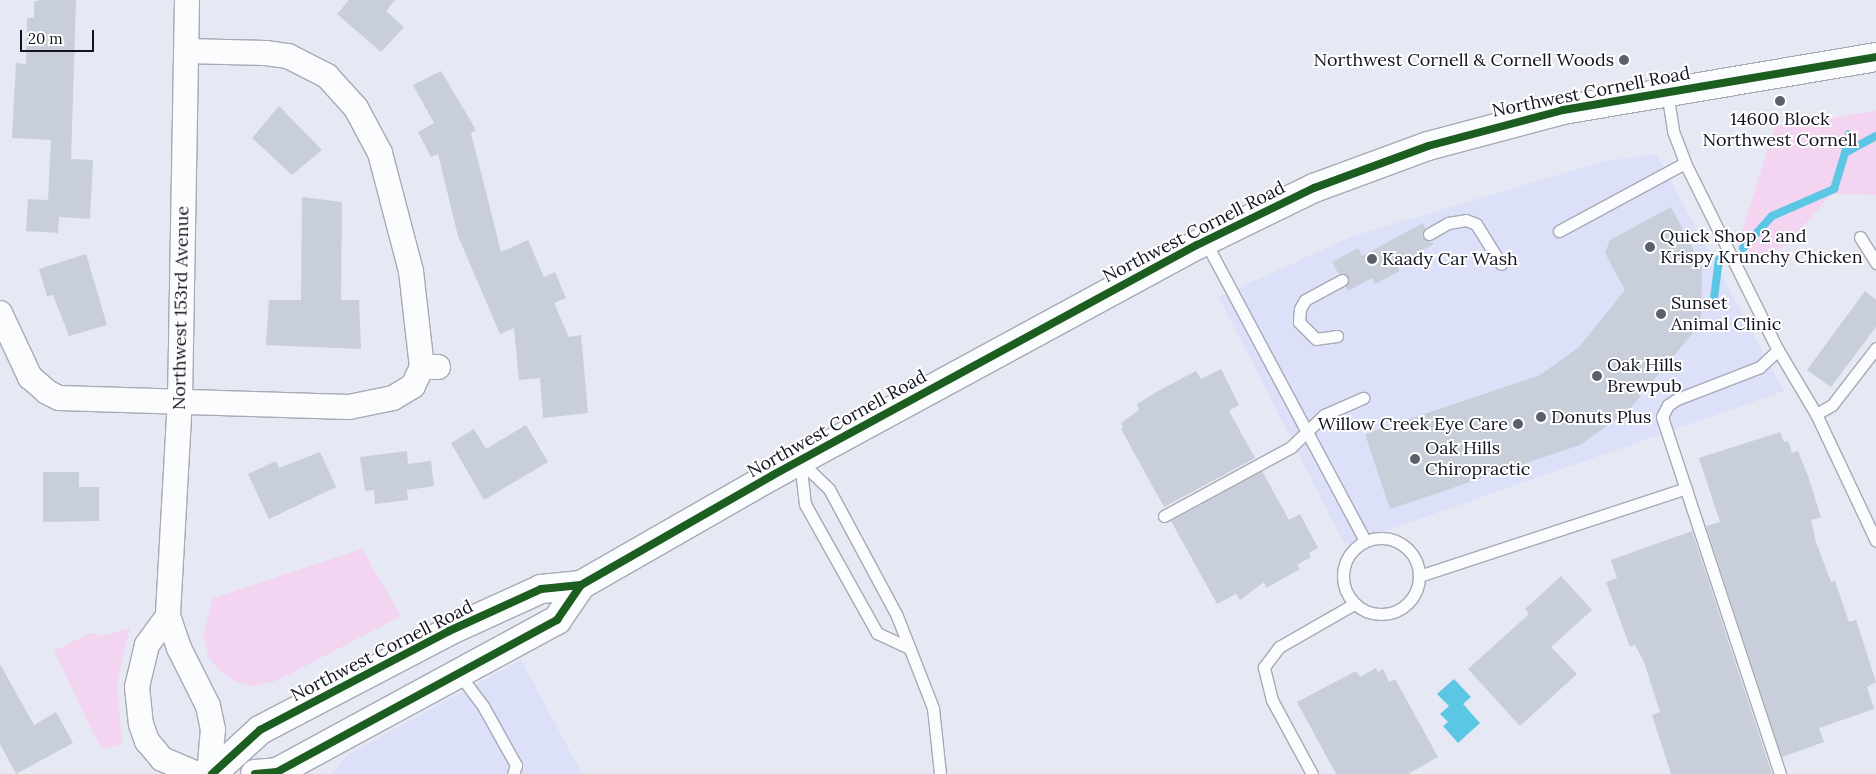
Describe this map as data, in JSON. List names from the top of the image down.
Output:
{
  "streets": {
    "main road": ["Northwest Cornell Road"],
    "street": ["Northwest 153rd Avenue"]
  },
  "crossings": [
    ["Northwest Cornell Road", "Northwest 153rd Avenue"]
  ],
  "places": [
    "Northwest Cornell & Cornell Woods",
    "14600 Block Northwest Cornell",
    "Quick Shop 2 and Krispy Krunchy Chicken",
    "Kaady Car Wash",
    "Sunset Animal Clinic",
    "Oak Hills Brewpub",
    "Donuts Plus",
    "Willow Creek Eye Care",
    "Oak Hills Chiropractic"
  ],
  "scale_bar": "20 m"
}
